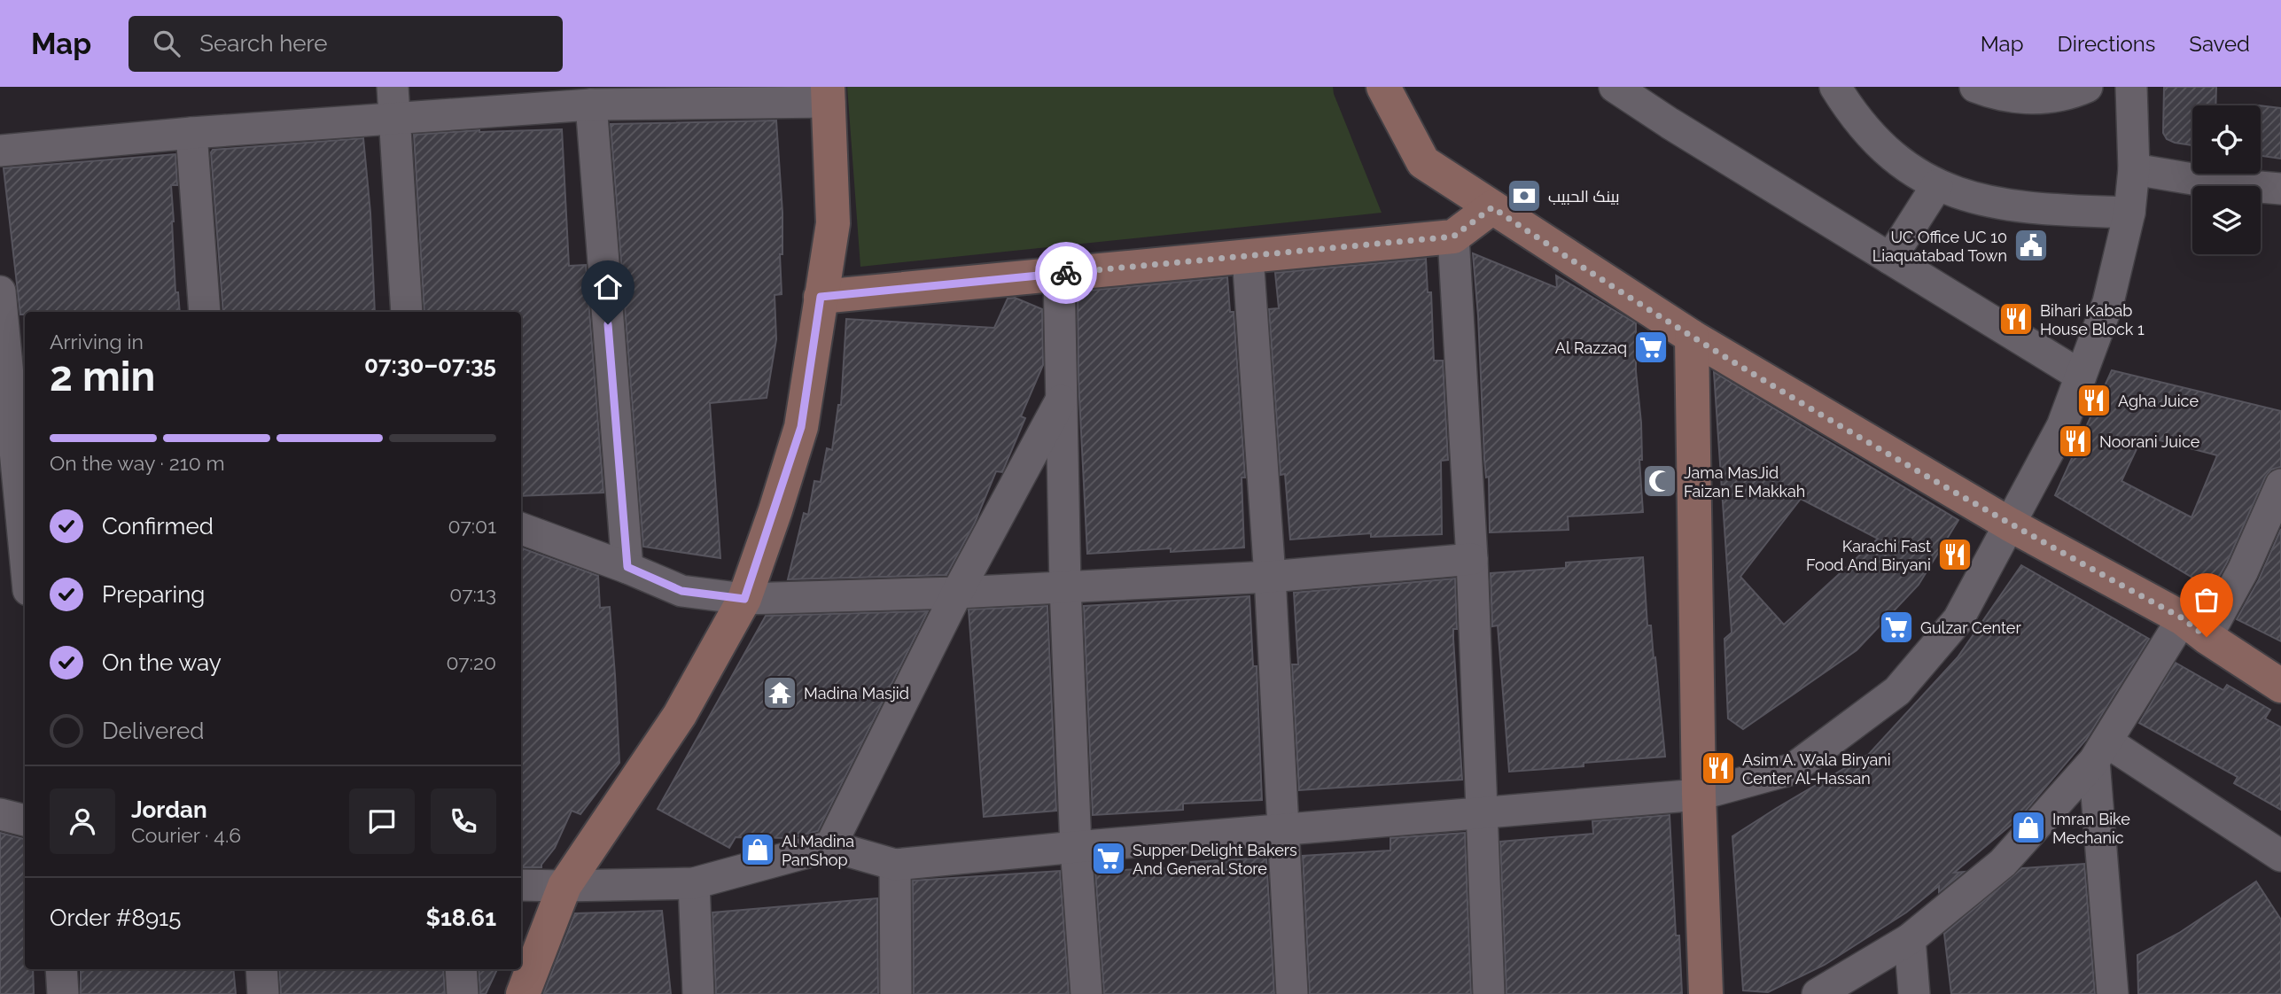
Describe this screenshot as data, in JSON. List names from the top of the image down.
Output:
{
  "places": {
    "bank": ["بينک الحبيب"],
    "public building": ["UC Office UC 10 Liaquatabad Town"],
    "restaurant": [
      "Bihari Kabab House Block 1",
      "Agha Juice",
      "Noorani Juice",
      "Karachi Fast Food And Biryani",
      "Asim A. Wala Biryani Center Al-Hassan"
    ],
    "supermarket": ["Al Razzaq", "Gulzar Center", "Supper Delight Bakers And General Store"],
    "mosque": ["Jama MasJid Faizan E Makkah"],
    "temple": ["Madina Masjid"],
    "shop": ["Imran Bike Mechanic", "Al Madina PanShop"]
  },
  "page": {
    "header": "Map",
    "search": "Search here",
    "nav": ["Map", "Directions", "Saved"],
    "heading": ["2 min", "Arriving in", "07:30–07:35"],
    "panel": [
      "Jordan",
      "Courier · 4.6",
      "Order #8915",
      "$18.61"
    ],
    "bar": "On the way · 210 m",
    "list": [
      ["Confirmed", "07:01"],
      ["Preparing", "07:13"],
      ["On the way", "07:20"],
      "Delivered"
    ]
  }
}
